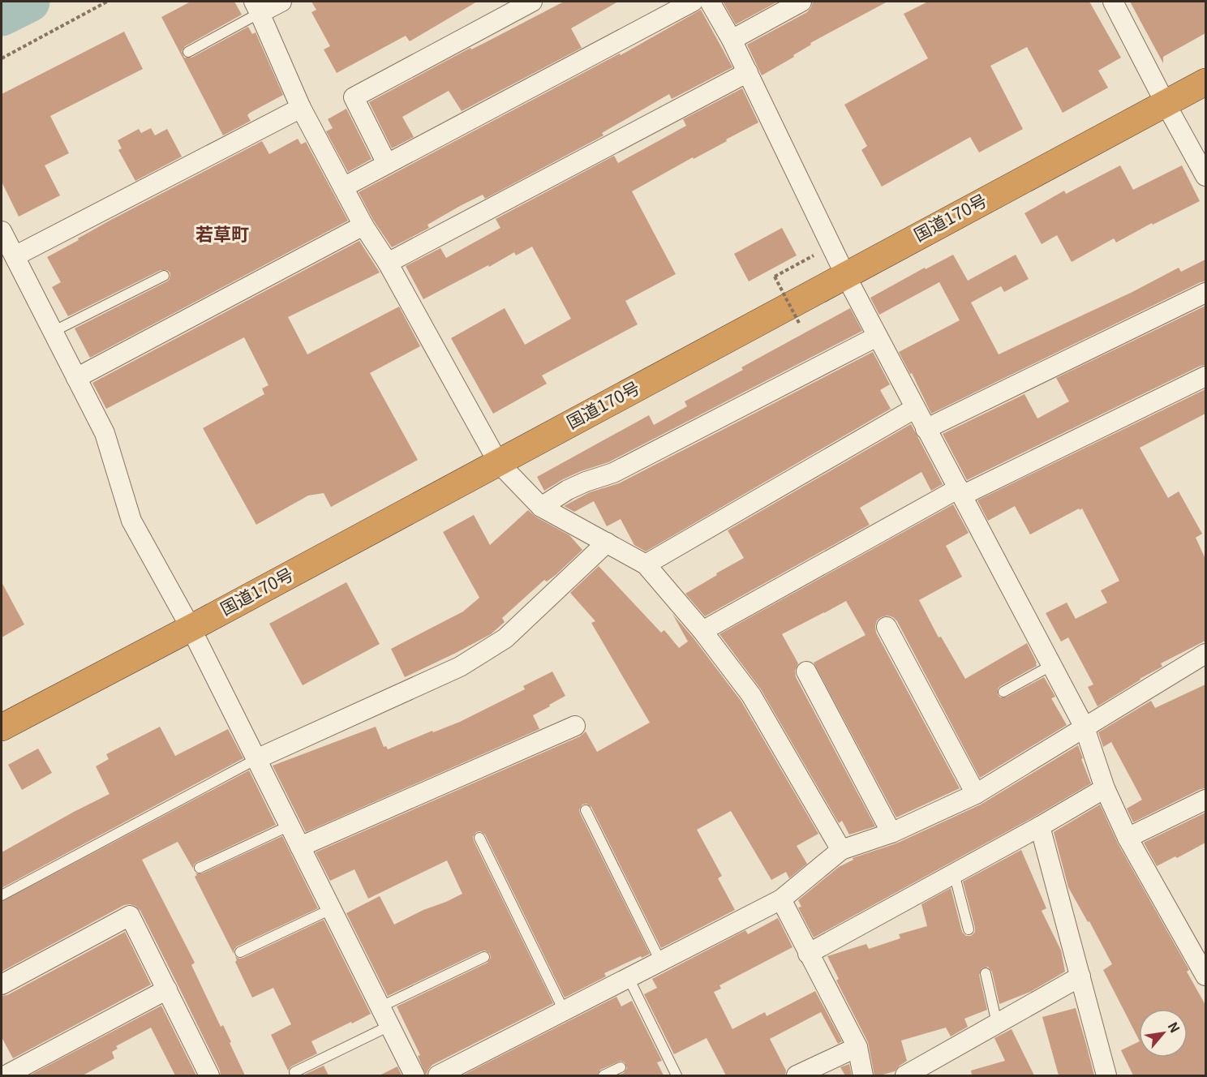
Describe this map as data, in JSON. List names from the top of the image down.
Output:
{
  "streets": {
    "highway": ["国道170号"]
  },
  "districts": ["若草町"],
  "north": "top right"
}
